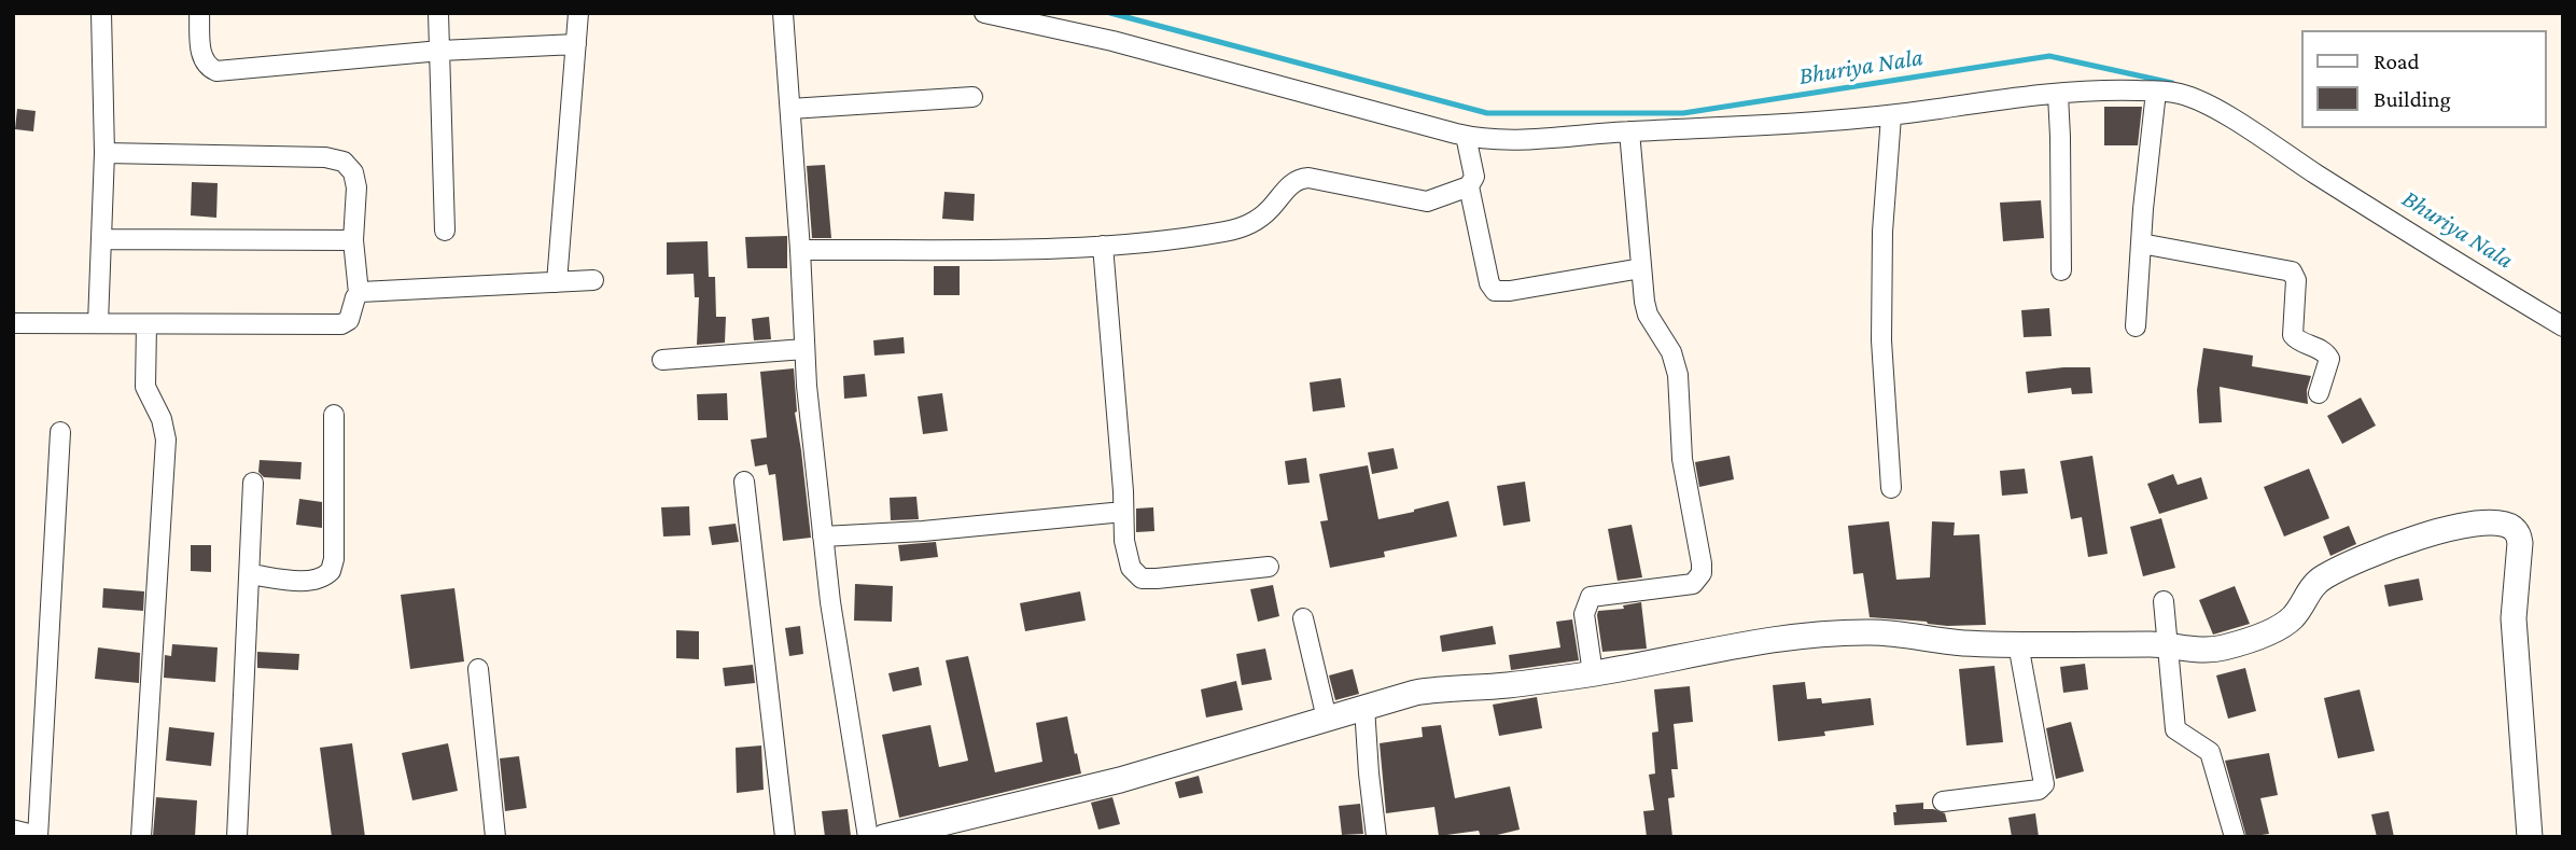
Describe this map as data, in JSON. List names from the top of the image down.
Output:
{
  "water": ["Bhuriya Nala"],
  "legend": ["Road", "Building"]
}
